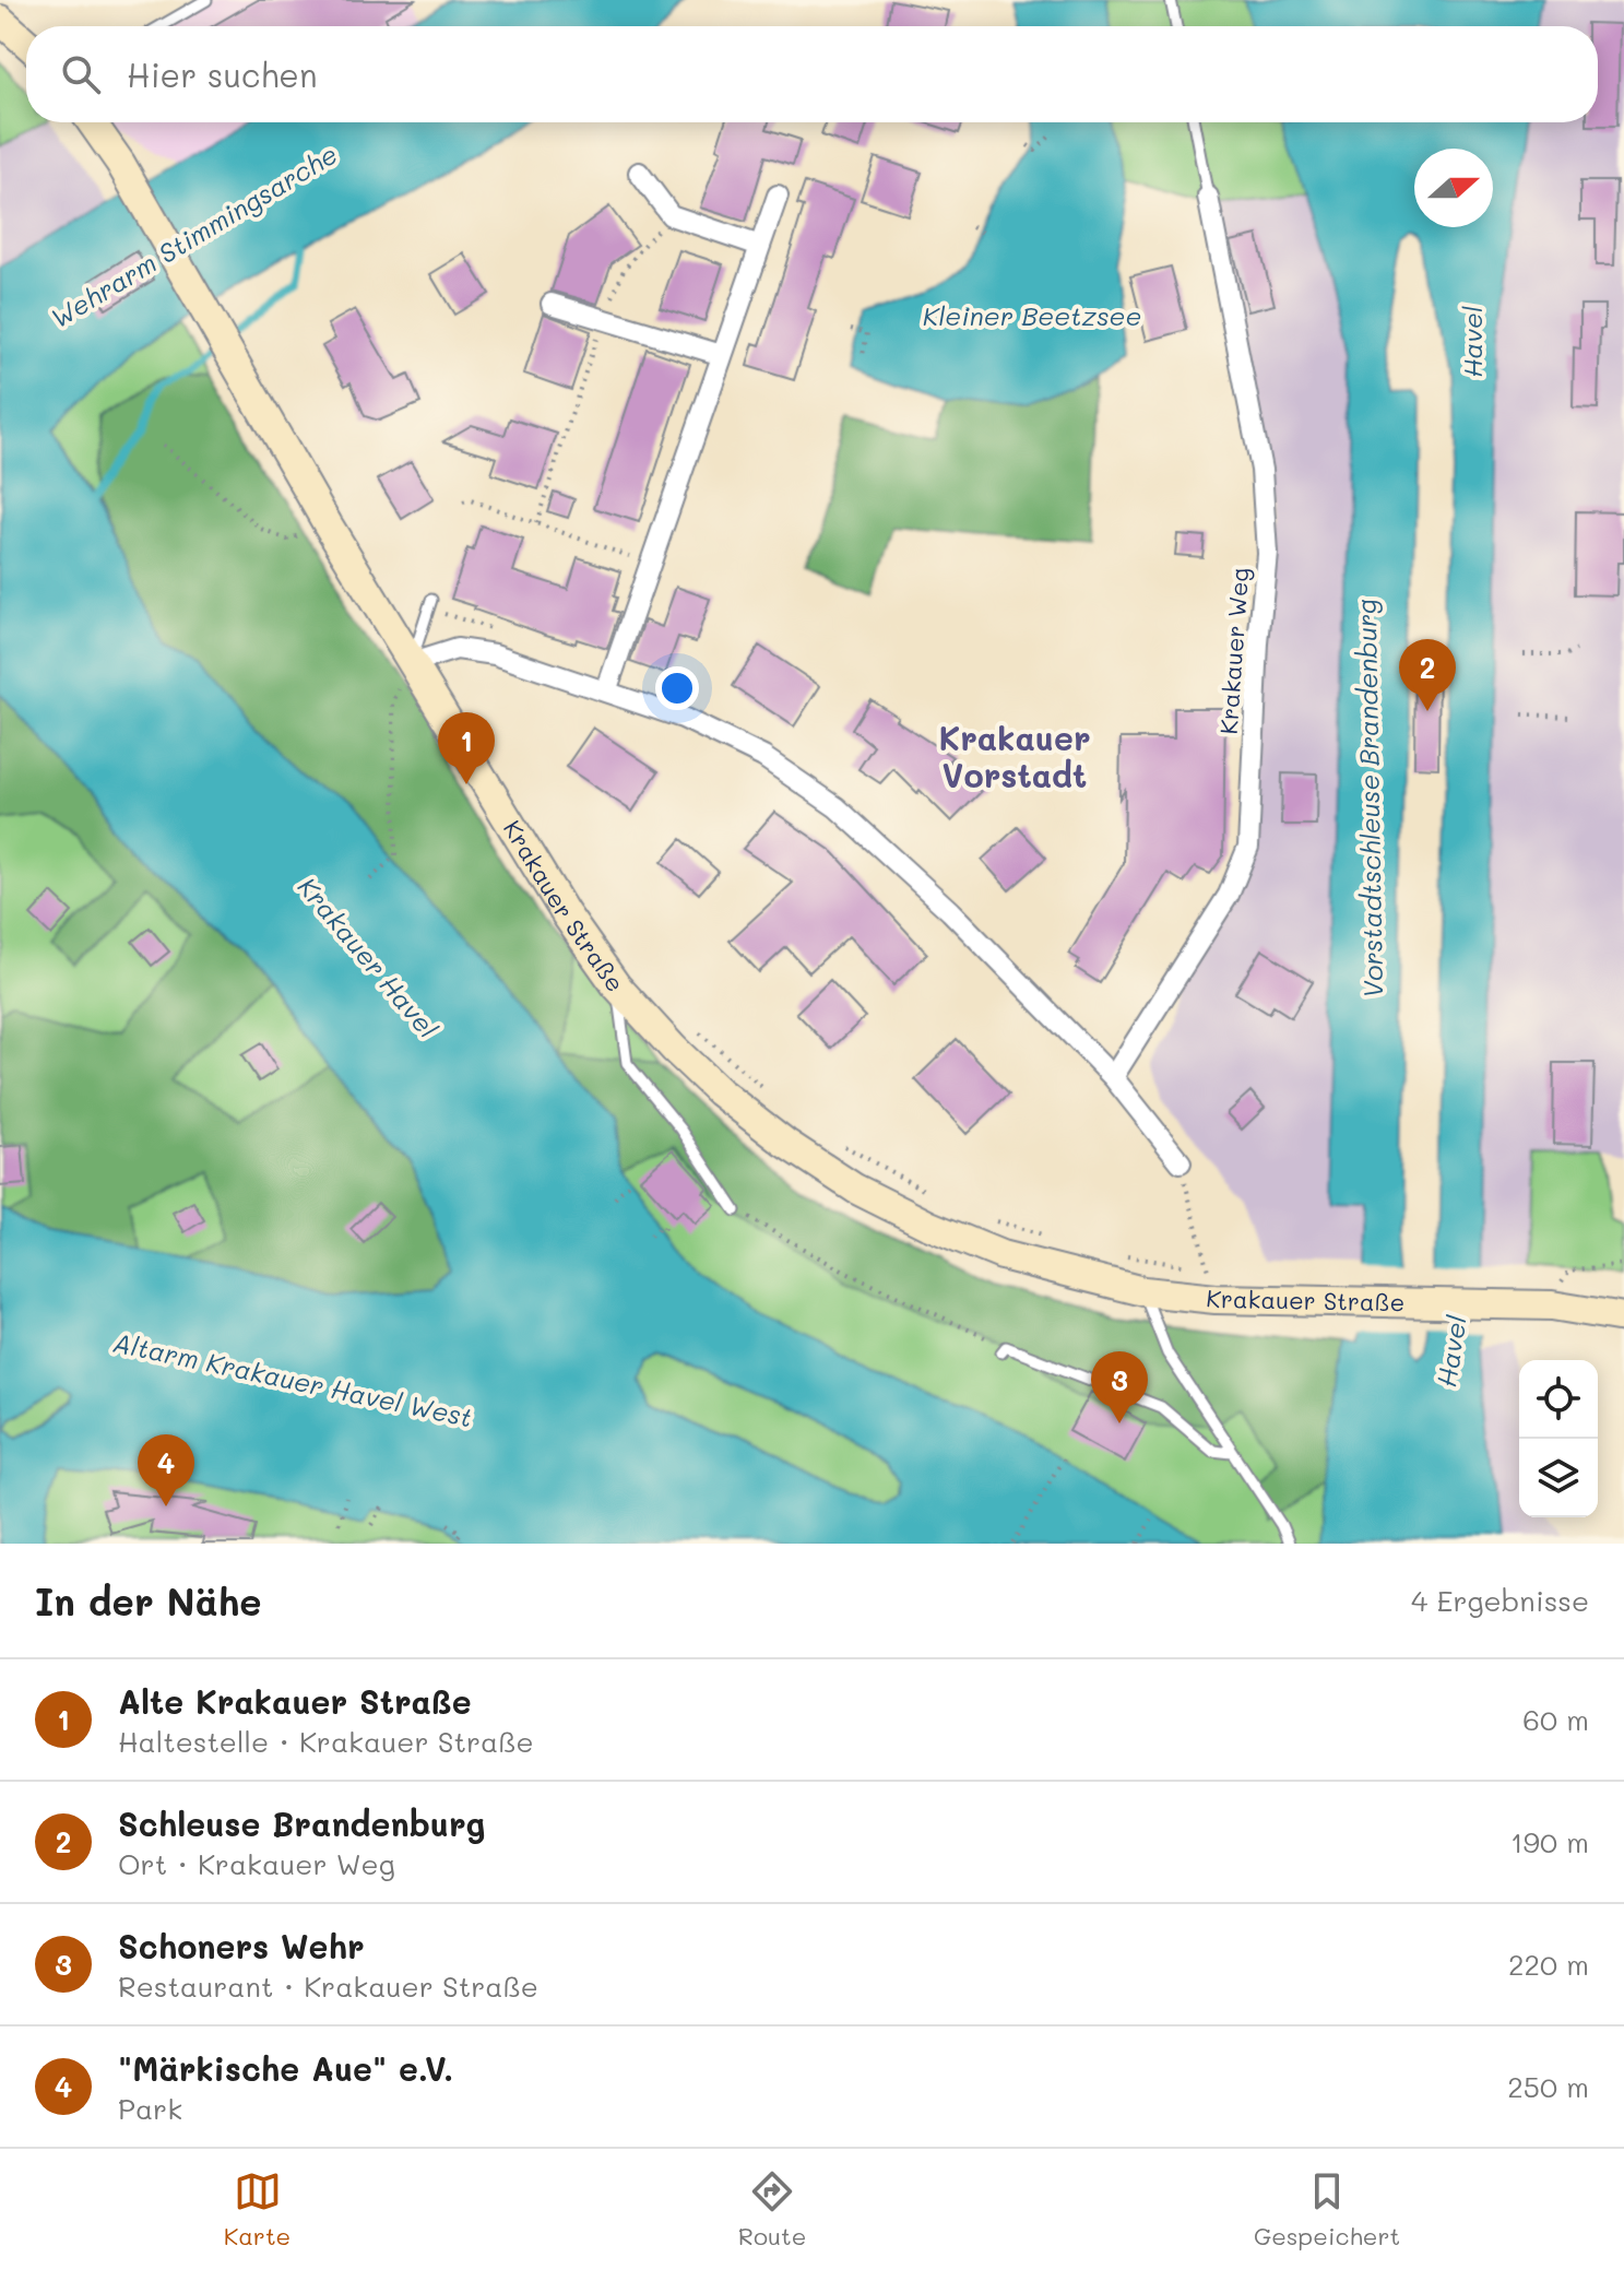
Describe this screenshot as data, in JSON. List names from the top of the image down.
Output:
{
  "streets": {
    "main road": ["Krakauer Straße"],
    "street": ["Krakauer Weg"]
  },
  "districts": ["Krakauer Vorstadt"],
  "water": [
    "Wehrarm Stimmingsarche",
    "Kleiner Beetzsee",
    "Havel",
    "Vorstadtschleuse Brandenburg",
    "Krakauer Havel",
    "Altarm Krakauer Havel West"
  ],
  "north": "right",
  "page": {
    "search": "Hier suchen",
    "pins": [
      "2",
      "1",
      "3",
      "4"
    ],
    "heading": ["In der Nähe", "4 Ergebnisse"],
    "list": [
      {
        "mark": "1",
        "name": "Alte Krakauer Straße",
        "note": "Haltestelle · Krakauer Straße",
        "value": "60 m"
      },
      {
        "mark": "2",
        "name": "Schleuse Brandenburg",
        "note": "Ort · Krakauer Weg",
        "value": "190 m"
      },
      {
        "mark": "3",
        "name": "Schoners Wehr",
        "note": "Restaurant · Krakauer Straße",
        "value": "220 m"
      },
      {
        "mark": "4",
        "name": "\"Märkische Aue\" e.V.",
        "note": "Park",
        "value": "250 m"
      }
    ],
    "nav": ["Karte", "Route", "Gespeichert"]
  }
}
